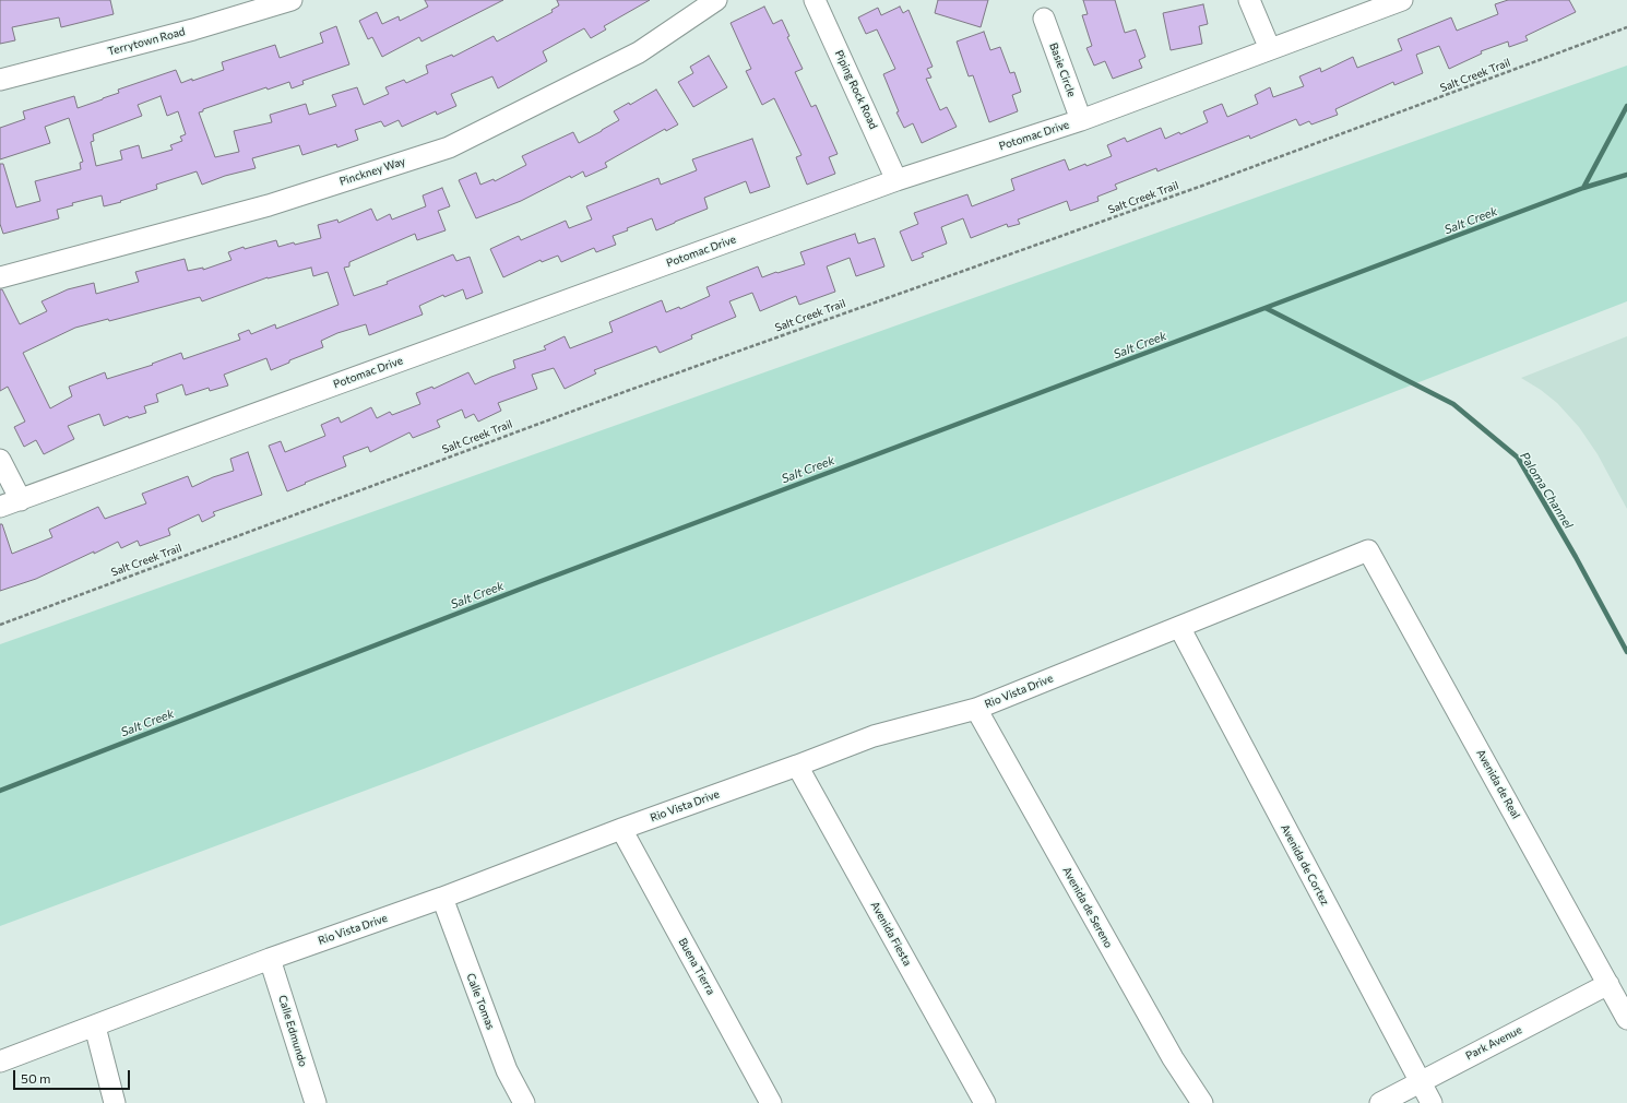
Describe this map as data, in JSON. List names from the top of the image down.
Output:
{
  "streets": {
    "street": [
      "Terrytown Road",
      "Basie Circle",
      "Piping Rock Road",
      "Potomac Drive",
      "Pinckney Way",
      "Rio Vista Drive",
      "Avenida de Real",
      "Avenida de Cortez",
      "Avenida de Sereno",
      "Avenida Fiesta",
      "Buena Tierra",
      "Calle Tomas",
      "Calle Edmundo",
      "Park Avenue"
    ],
    "path": ["Salt Creek Trail"]
  },
  "crossings": [
    ["Basie Circle", "Potomac Drive"],
    ["Piping Rock Road", "Potomac Drive"],
    ["Rio Vista Drive", "Avenida de Real"],
    ["Rio Vista Drive", "Avenida de Cortez"],
    ["Rio Vista Drive", "Avenida de Sereno"],
    ["Rio Vista Drive", "Avenida Fiesta"],
    ["Rio Vista Drive", "Buena Tierra"],
    ["Rio Vista Drive", "Calle Tomas"],
    ["Rio Vista Drive", "Calle Edmundo"],
    ["Avenida de Real", "Park Avenue"],
    ["Avenida de Cortez", "Park Avenue"]
  ],
  "water": ["Salt Creek", "Paloma Channel"],
  "scale_bar": "50 m"
}
